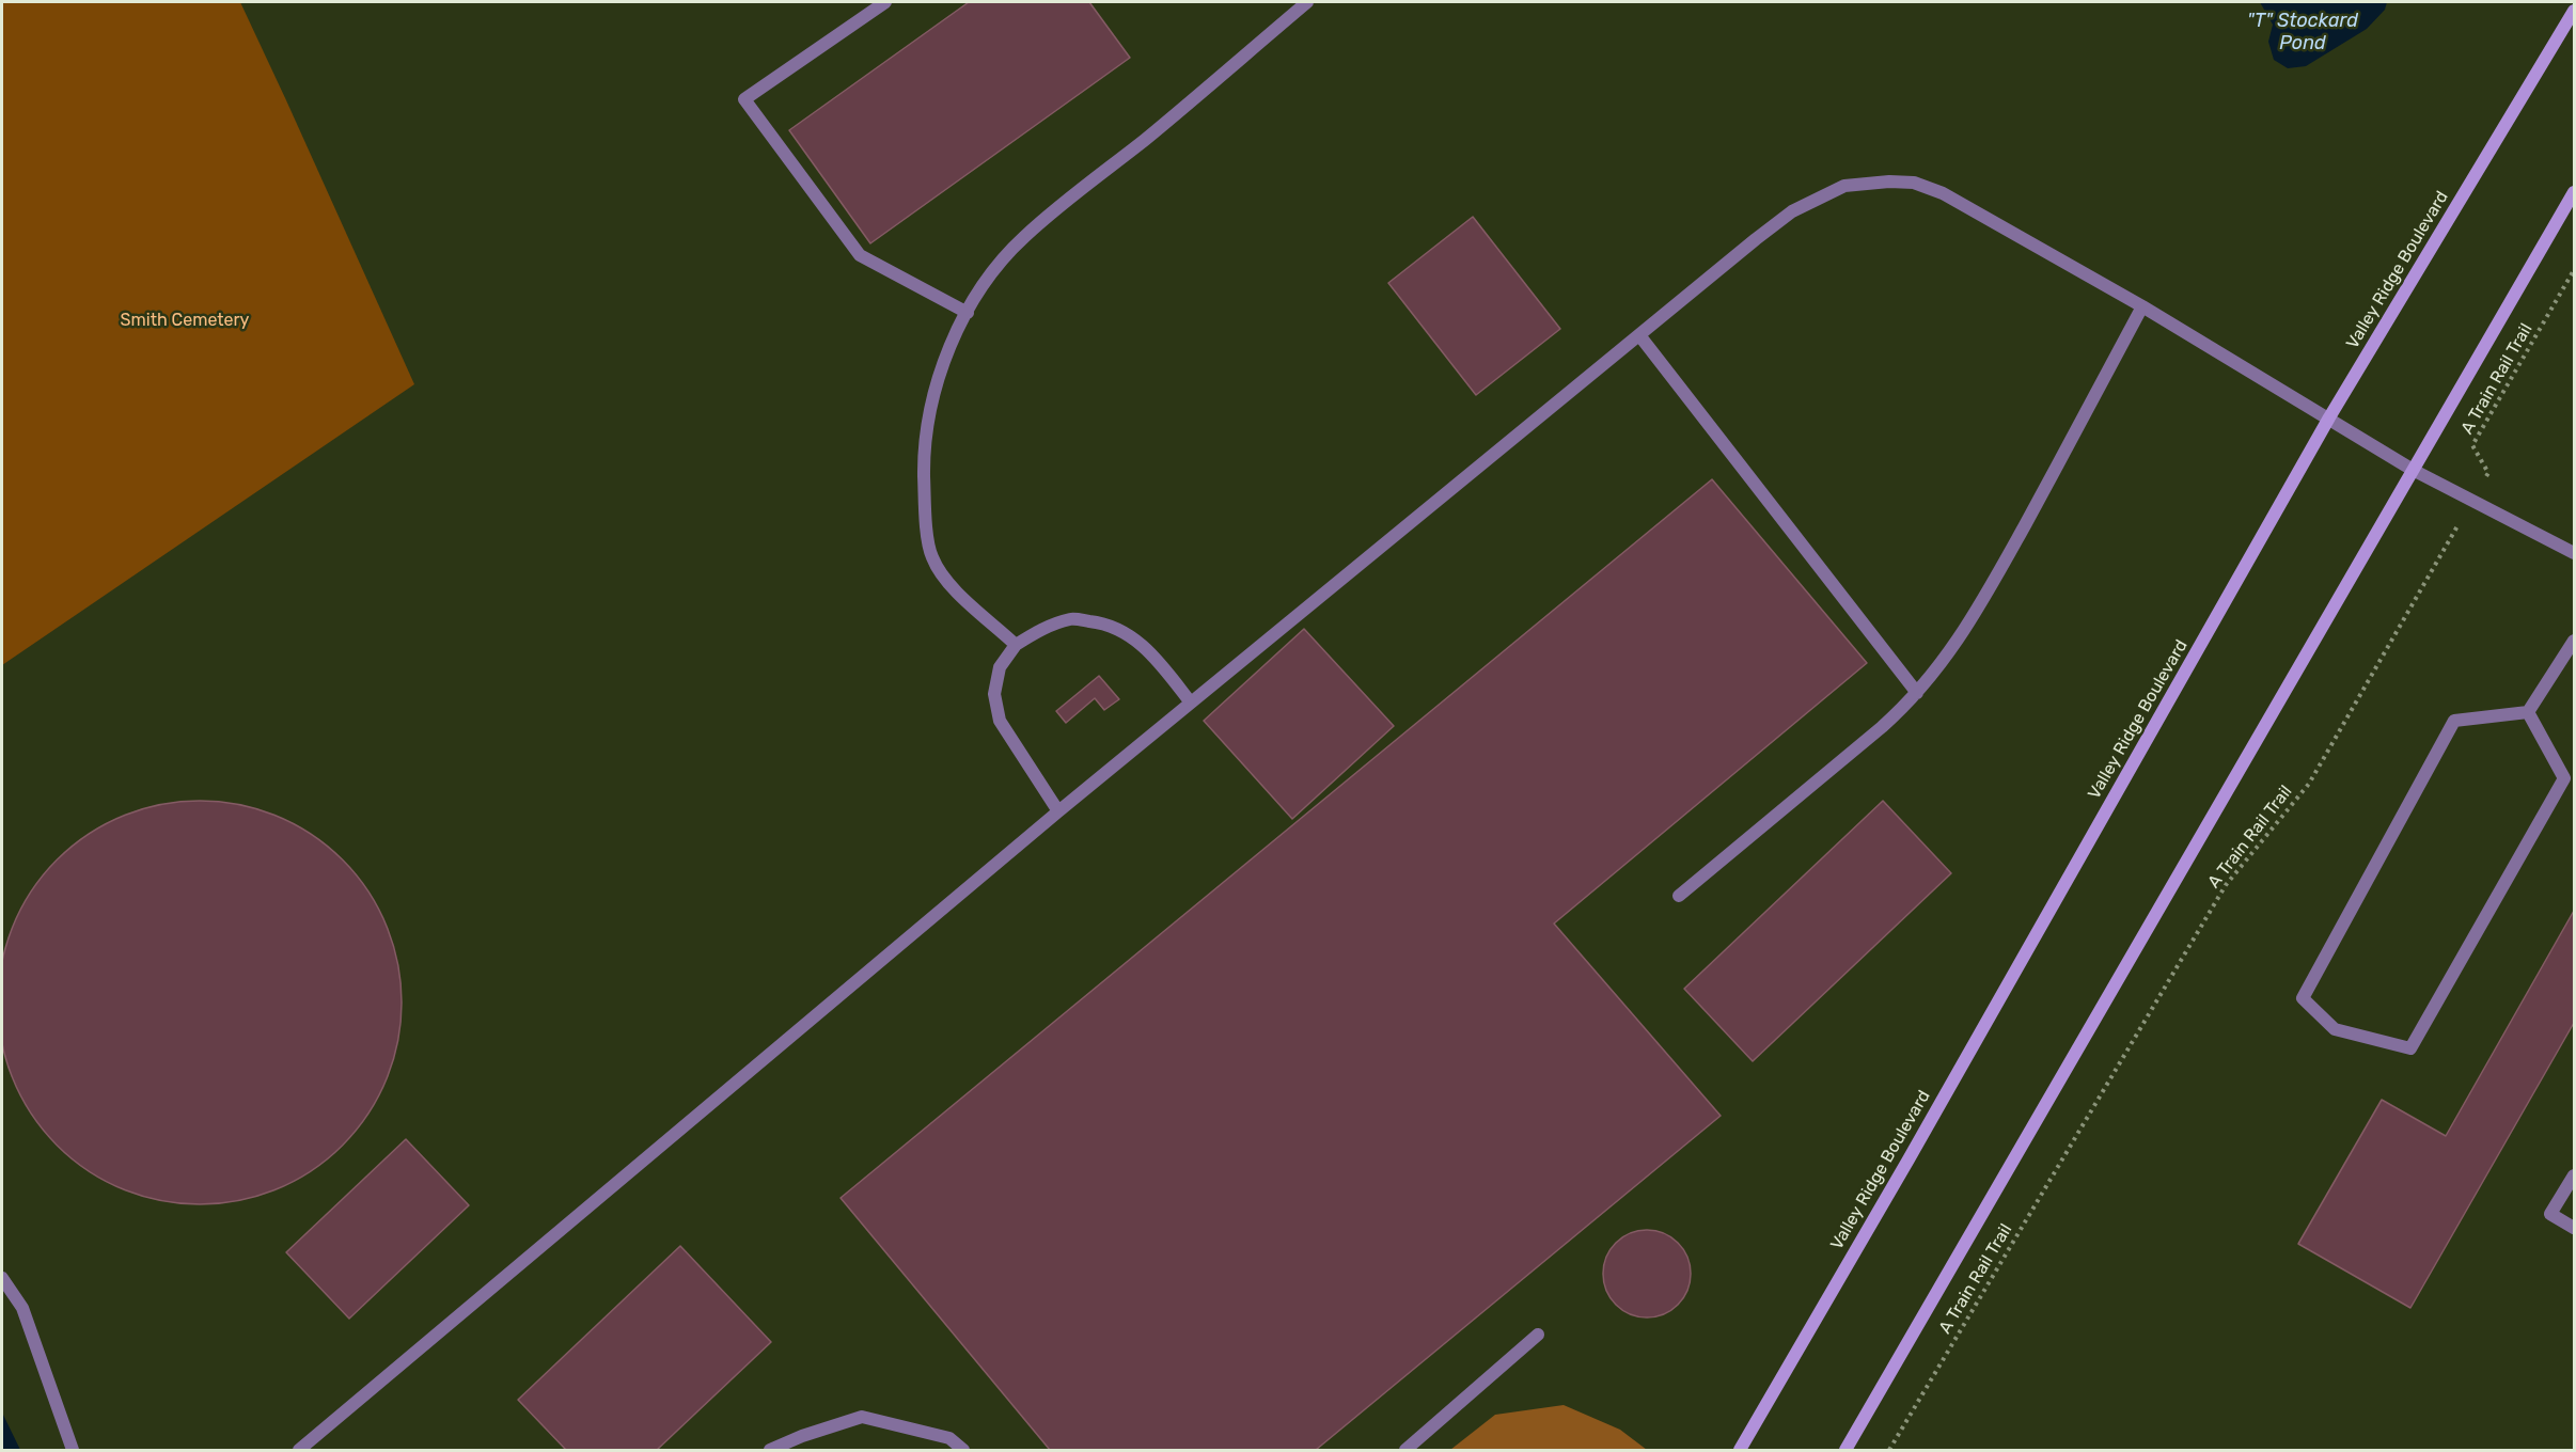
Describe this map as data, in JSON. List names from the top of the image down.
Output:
{
  "streets": {
    "main road": ["Valley Ridge Boulevard"],
    "path": ["A Train Rail Trail"]
  },
  "water": ["\"T\" Stockard Pond"],
  "parks": ["Smith Cemetery"]
}
